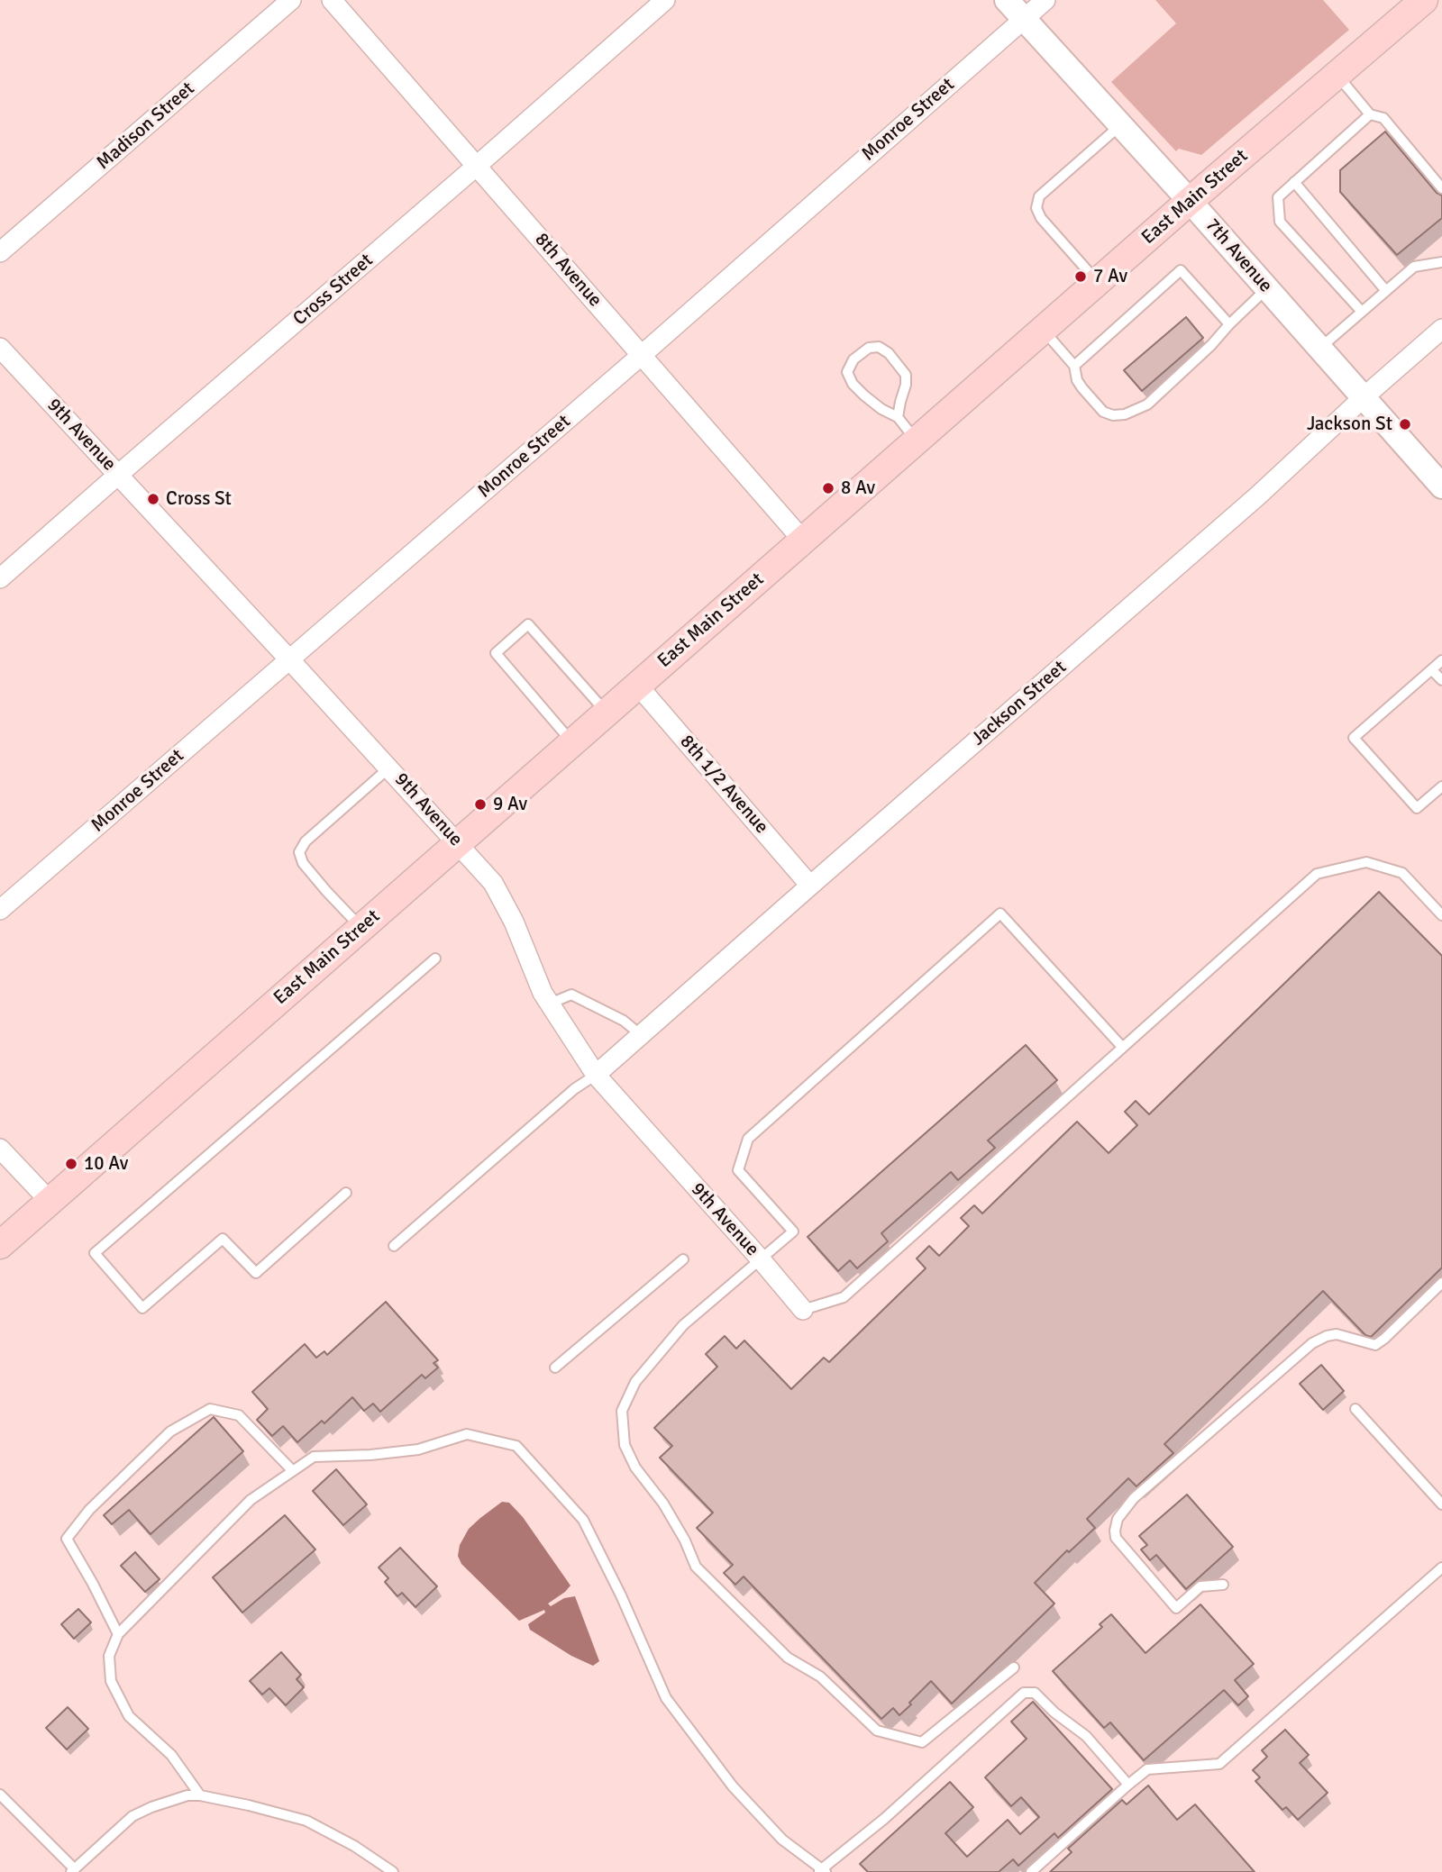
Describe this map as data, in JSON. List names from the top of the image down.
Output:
{
  "streets": {
    "main road": ["East Main Street"],
    "street": [
      "Monroe Street",
      "Madison Street",
      "7th Avenue",
      "8th Avenue",
      "Cross Street",
      "9th Avenue",
      "Jackson Street",
      "8th 1/2 Avenue"
    ]
  },
  "crossings": [
    ["Monroe Street", "7th Avenue"],
    ["Monroe Street", "8th Avenue"],
    ["Monroe Street", "9th Avenue"],
    ["East Main Street", "7th Avenue"],
    ["East Main Street", "8th Avenue"],
    ["East Main Street", "9th Avenue"],
    ["East Main Street", "8th 1/2 Avenue"],
    ["7th Avenue", "Jackson Street"],
    ["8th Avenue", "Cross Street"],
    ["Cross Street", "9th Avenue"],
    ["9th Avenue", "Jackson Street"],
    ["Jackson Street", "8th 1/2 Avenue"]
  ],
  "places": [
    "7 Av",
    "Jackson St",
    "8 Av",
    "Cross St",
    "9 Av",
    "10 Av"
  ]
}
